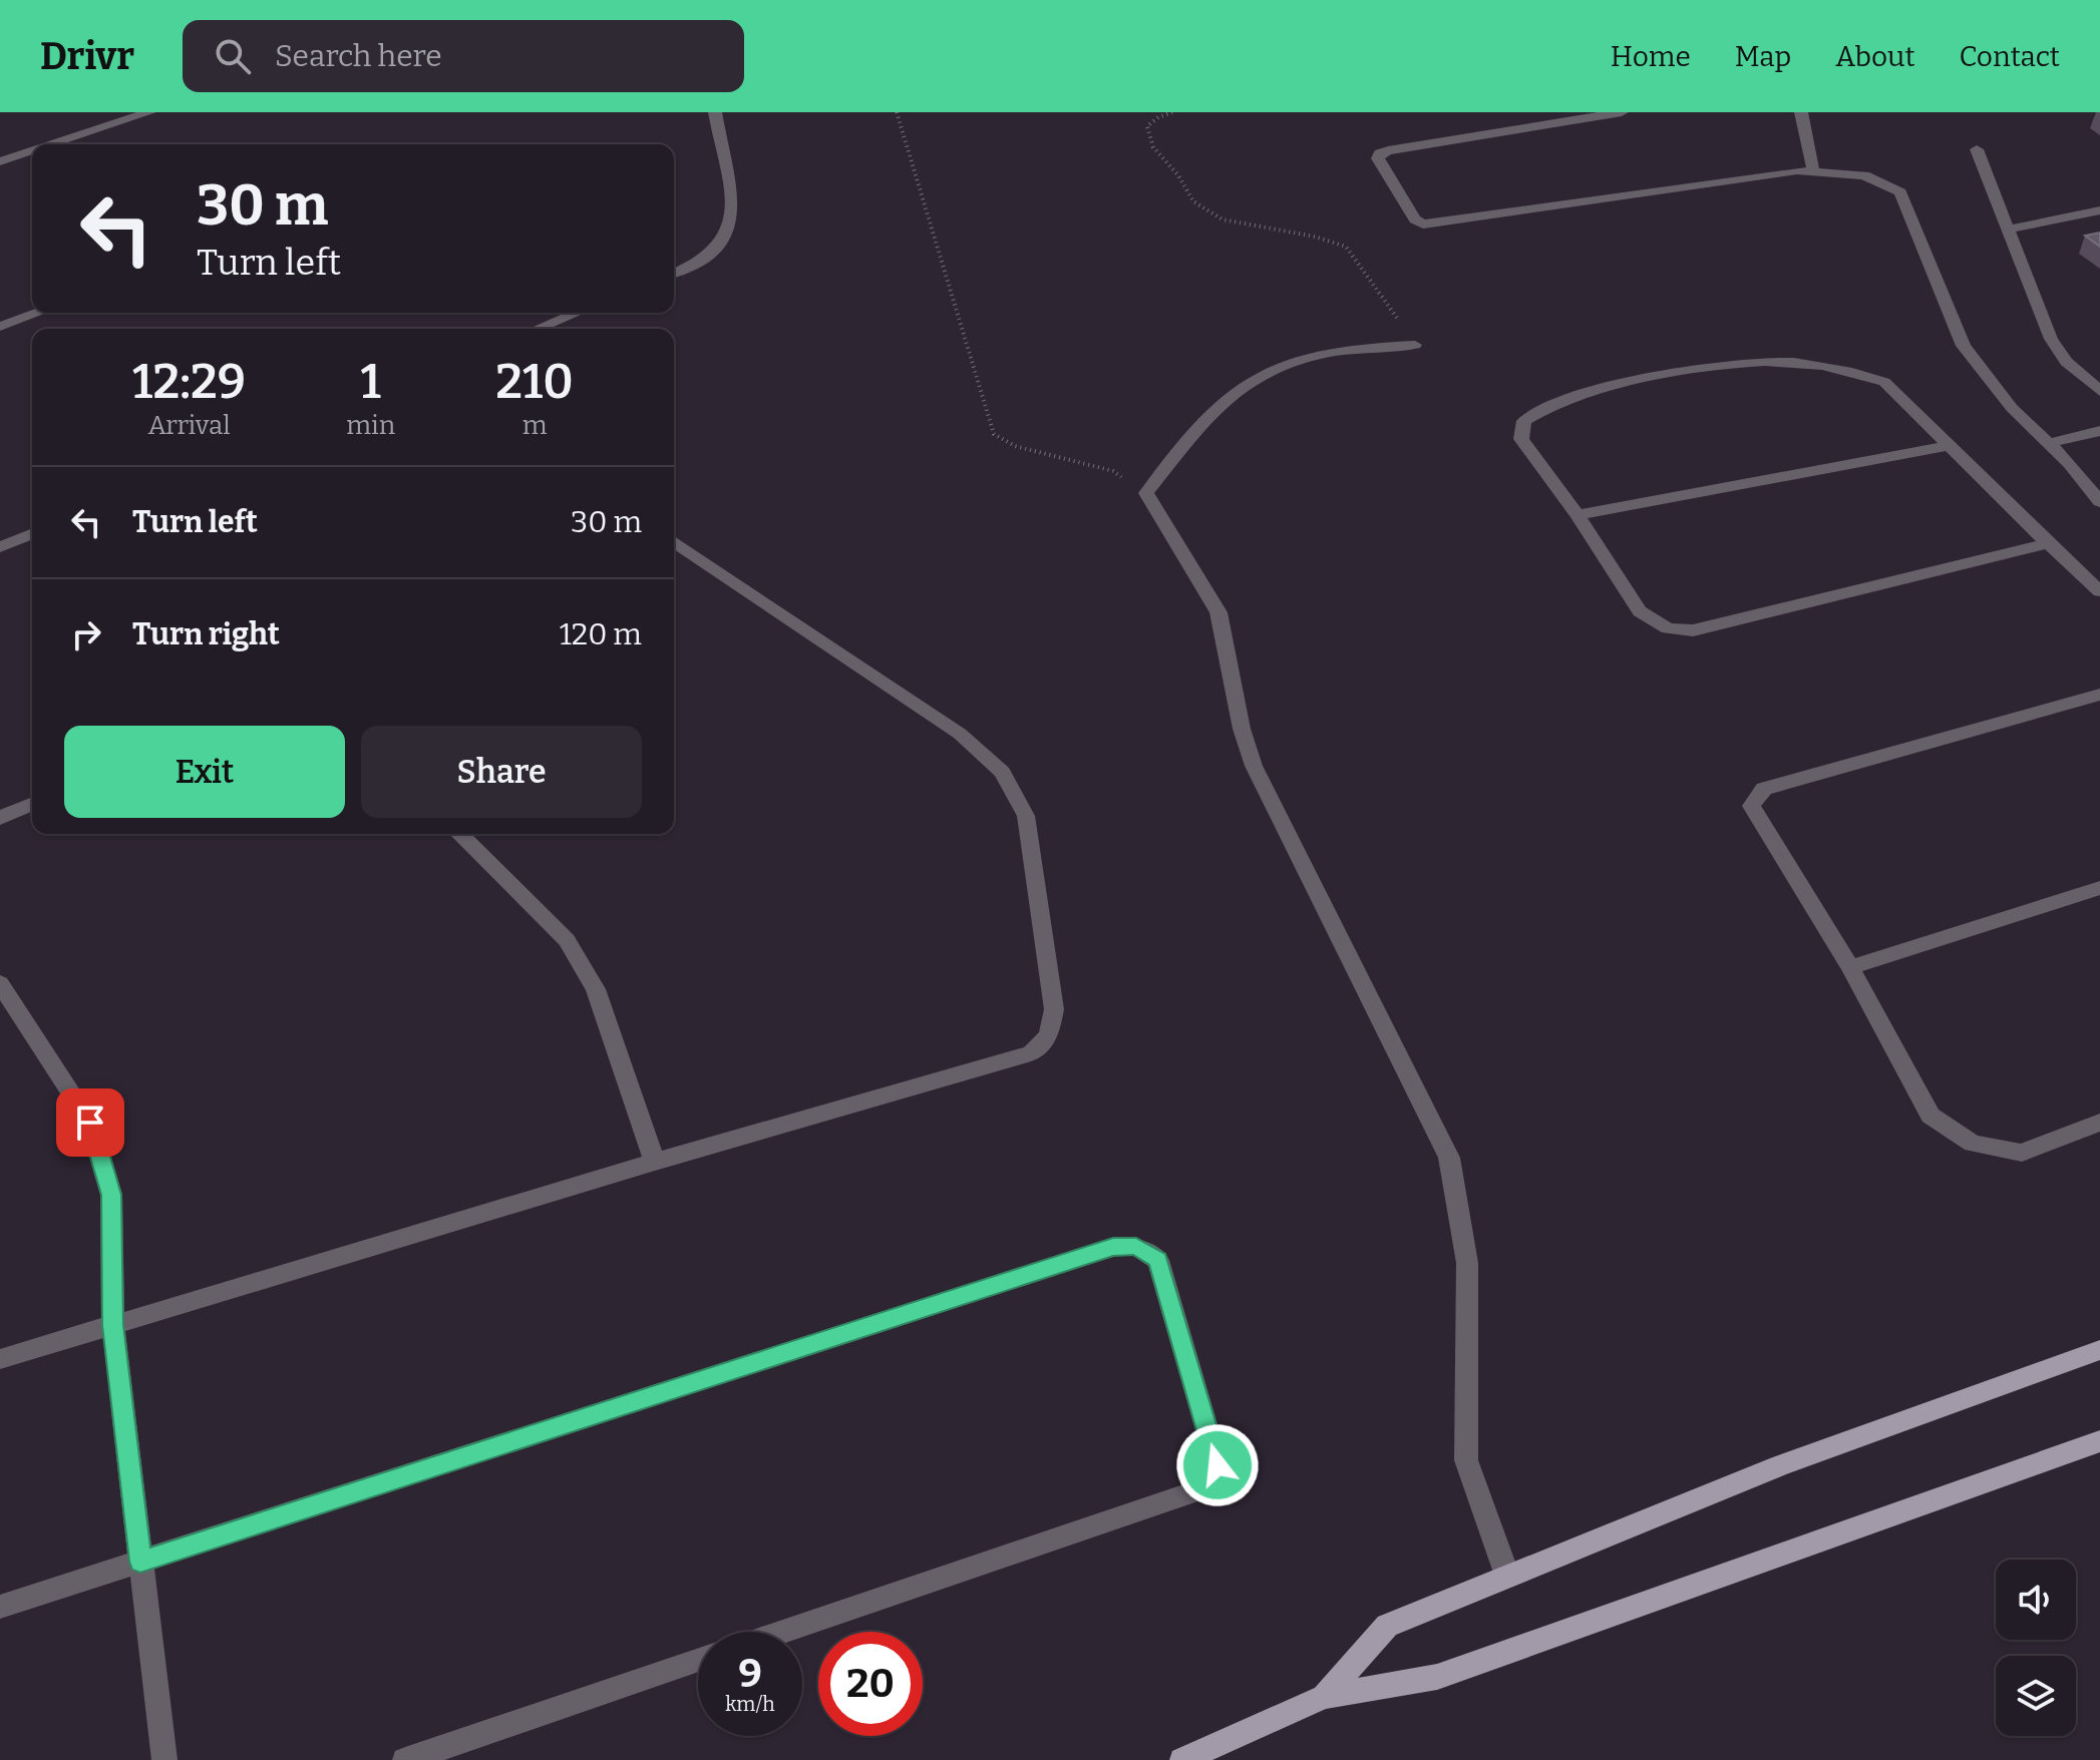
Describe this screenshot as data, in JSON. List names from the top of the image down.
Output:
{
  "page": {
    "header": "Drivr",
    "search": "Search here",
    "nav": [
      "Home",
      "Map",
      "About",
      "Contact"
    ],
    "turn": ["30 m", "Turn left"],
    "eta": [
      "12:29",
      "Arrival",
      "1",
      "min",
      "210",
      "m"
    ],
    "list": [
      {
        "name": "Turn left",
        "value": "30 m"
      },
      {
        "name": "Turn right",
        "value": "120 m"
      }
    ],
    "buttons": ["Exit", "Share"],
    "speed": "9 km/h",
    "limit": "20"
  }
}
